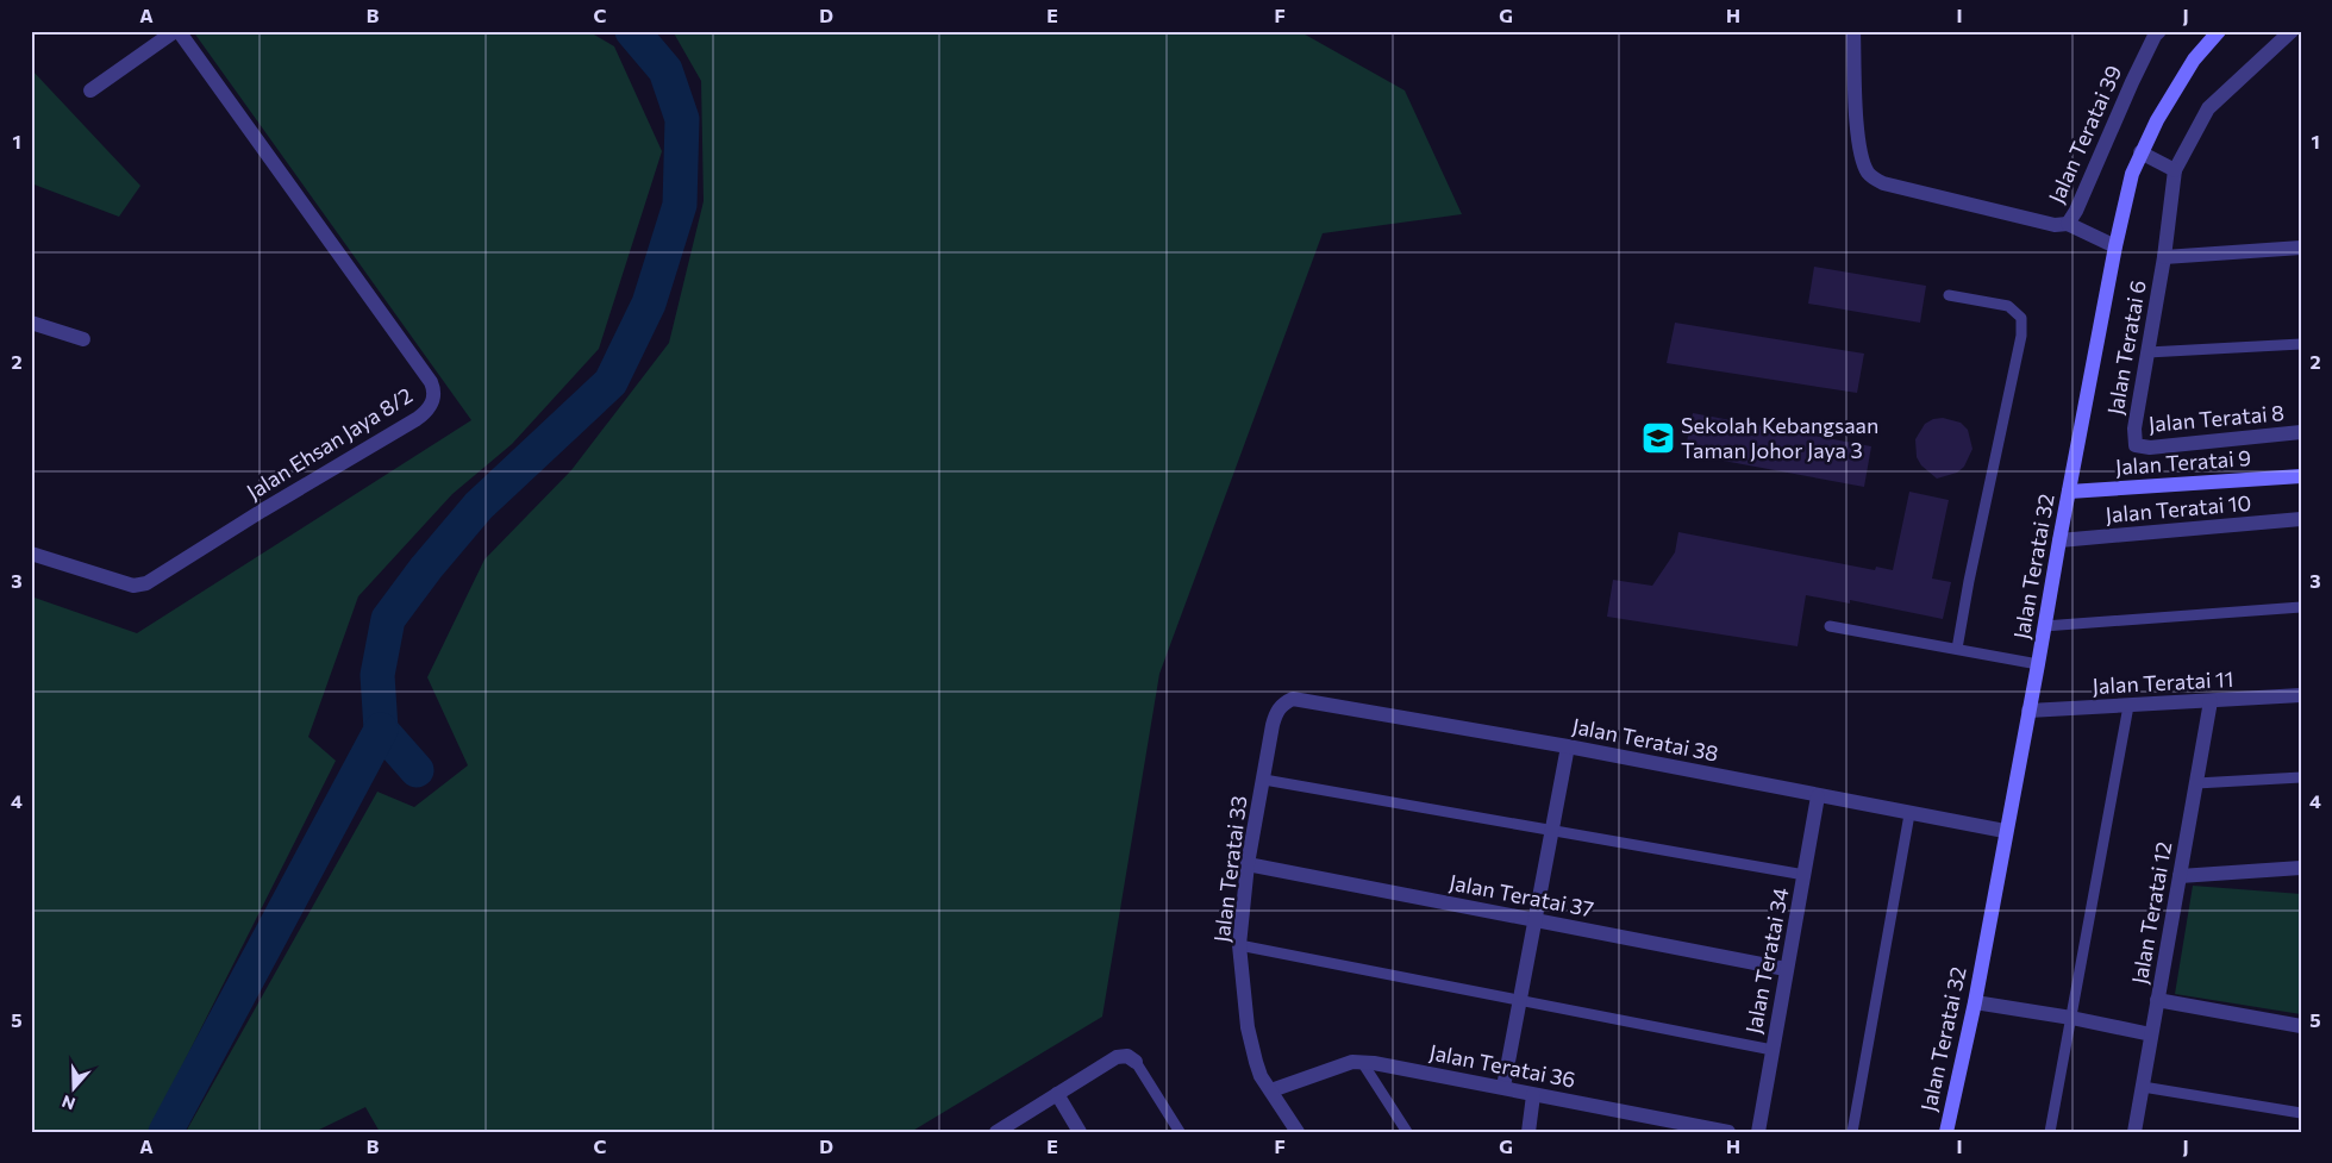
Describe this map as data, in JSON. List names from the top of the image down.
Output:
{
  "streets": {
    "street": [
      "Jalan Teratai 39",
      "Jalan Teratai 6",
      "Jalan Teratai 8",
      "Jalan Ehsan Jaya 8/2",
      "Jalan Teratai 9",
      "Jalan Teratai 10",
      "Jalan Teratai 32",
      "Jalan Teratai 11",
      "Jalan Teratai 38",
      "Jalan Teratai 33",
      "Jalan Teratai 37",
      "Jalan Teratai 12",
      "Jalan Teratai 34",
      "Jalan Teratai 36"
    ]
  },
  "crossings": [
    ["Jalan Teratai 6", "Jalan Teratai 8"],
    ["Jalan Teratai 9", "Jalan Teratai 32"],
    ["Jalan Teratai 10", "Jalan Teratai 32"],
    ["Jalan Teratai 32", "Jalan Teratai 11"],
    ["Jalan Teratai 32", "Jalan Teratai 38"],
    ["Jalan Teratai 11", "Jalan Teratai 12"],
    ["Jalan Teratai 38", "Jalan Teratai 33"],
    ["Jalan Teratai 38", "Jalan Teratai 34"],
    ["Jalan Teratai 33", "Jalan Teratai 37"],
    ["Jalan Teratai 33", "Jalan Teratai 36"],
    ["Jalan Teratai 37", "Jalan Teratai 34"]
  ],
  "places": {
    "school or university": ["Sekolah Kebangsaan Taman Johor Jaya 3"]
  },
  "north": "bottom",
  "grid": {
    "columns": [
      "A",
      "B",
      "C",
      "D",
      "E",
      "F",
      "G",
      "H",
      "I",
      "J"
    ],
    "rows": [
      "1",
      "2",
      "3",
      "4",
      "5"
    ]
  }
}
